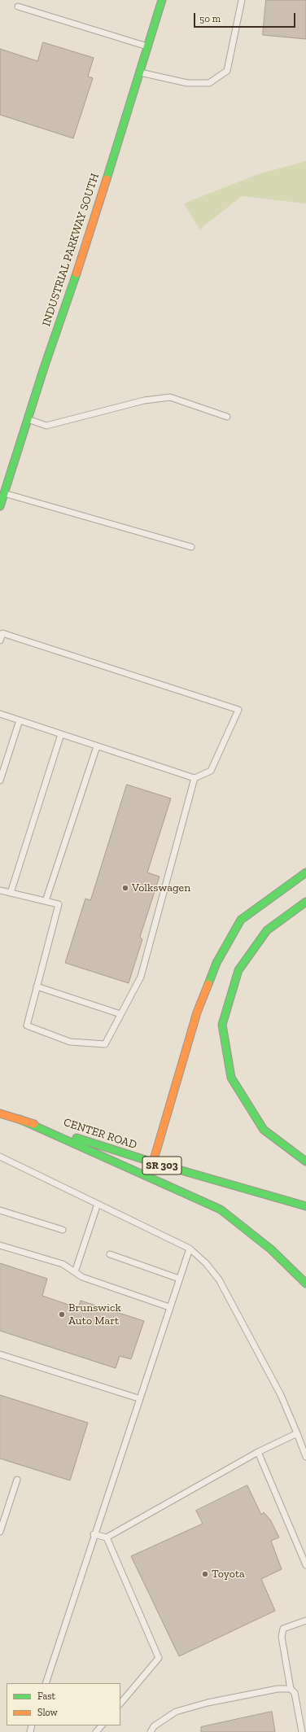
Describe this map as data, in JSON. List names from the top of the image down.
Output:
{
  "streets": {
    "main road": ["INDUSTRIAL PARKWAY SOUTH", "CENTER ROAD", "SR 303"]
  },
  "places": ["Volkswagen", "Brunswick Auto Mart", "Toyota"],
  "legend": ["Fast", "Slow"],
  "scale_bar": "50 m"
}
